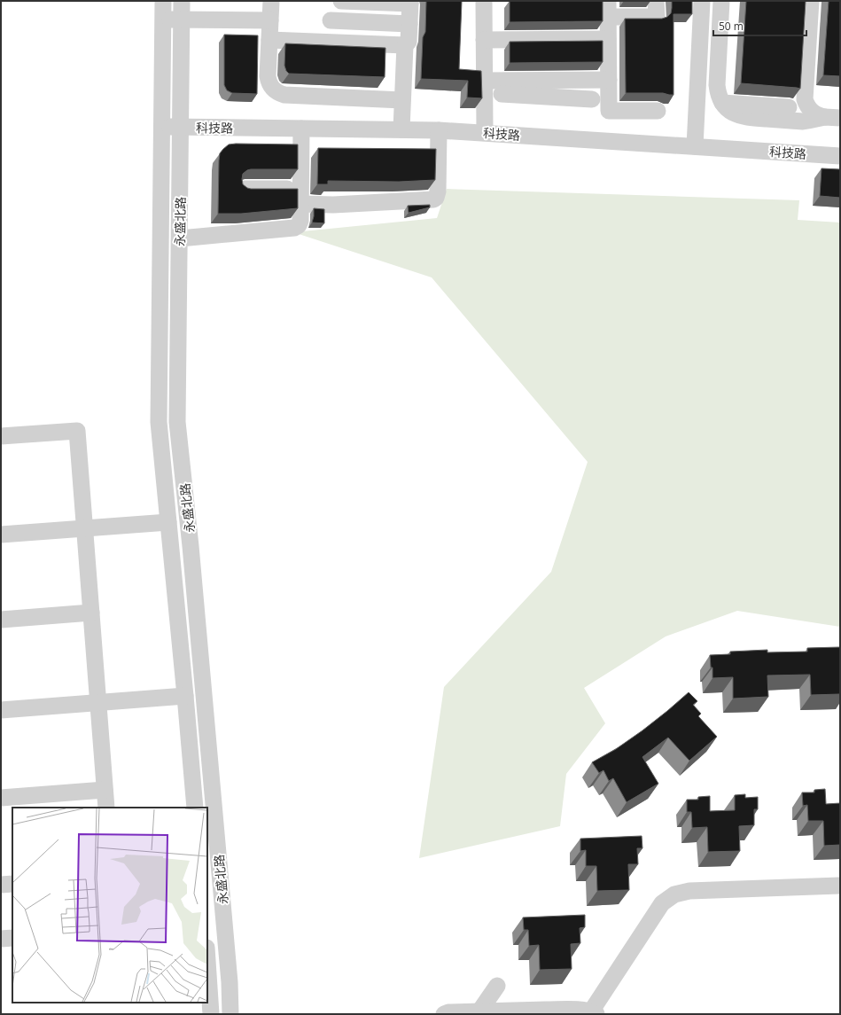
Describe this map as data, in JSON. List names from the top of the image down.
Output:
{
  "streets": {
    "street": ["科技路", "永盛北路"]
  },
  "crossings": [
    ["科技路", "永盛北路"]
  ],
  "scale_bar": "50 m"
}
